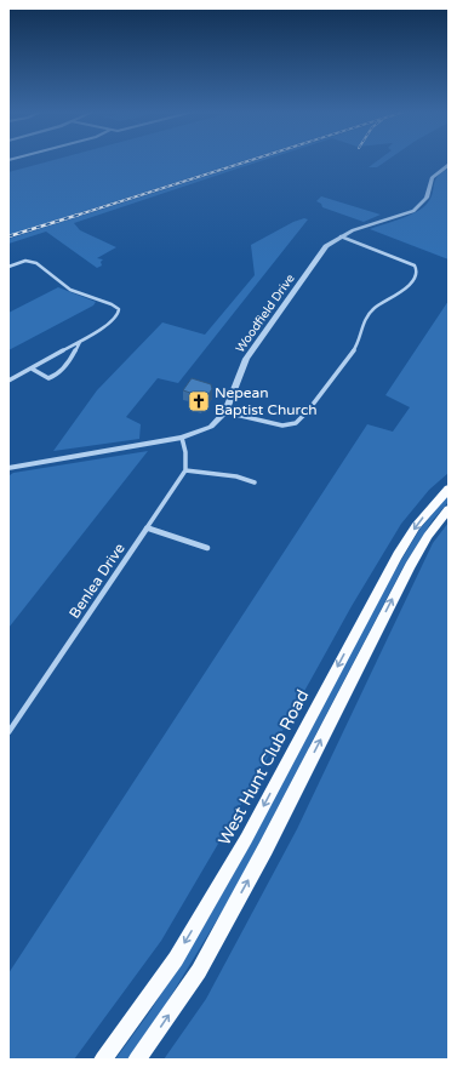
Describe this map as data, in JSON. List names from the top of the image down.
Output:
{
  "streets": {
    "main road": ["West Hunt Club Road"],
    "street": ["Woodfield Drive", "Benlea Drive"]
  },
  "places": {
    "church": ["Nepean Baptist Church"]
  }
}
